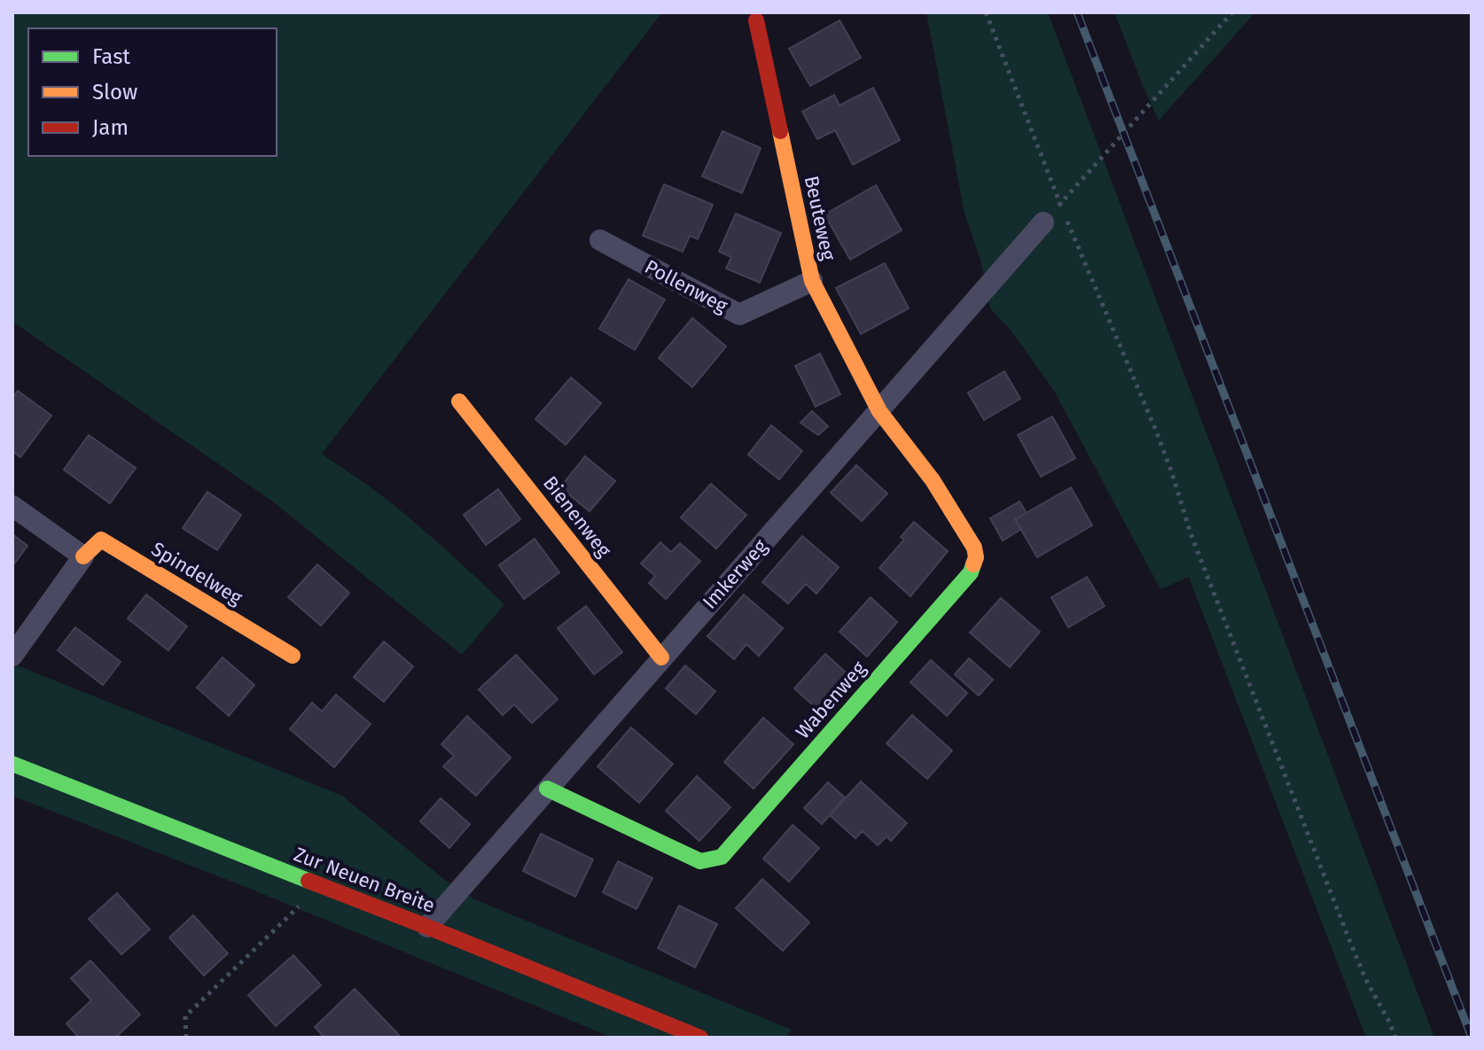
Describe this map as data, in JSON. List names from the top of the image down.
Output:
{
  "streets": {
    "street": [
      "Beuteweg",
      "Pollenweg",
      "Bienenweg",
      "Spindelweg",
      "Imkerweg",
      "Wabenweg",
      "Zur Neuen Breite"
    ]
  },
  "crossings": [
    ["Beuteweg", "Pollenweg"],
    ["Beuteweg", "Imkerweg"],
    ["Beuteweg", "Wabenweg"],
    ["Bienenweg", "Imkerweg"],
    ["Imkerweg", "Wabenweg"],
    ["Imkerweg", "Zur Neuen Breite"]
  ],
  "legend": ["Fast", "Slow", "Jam"]
}
